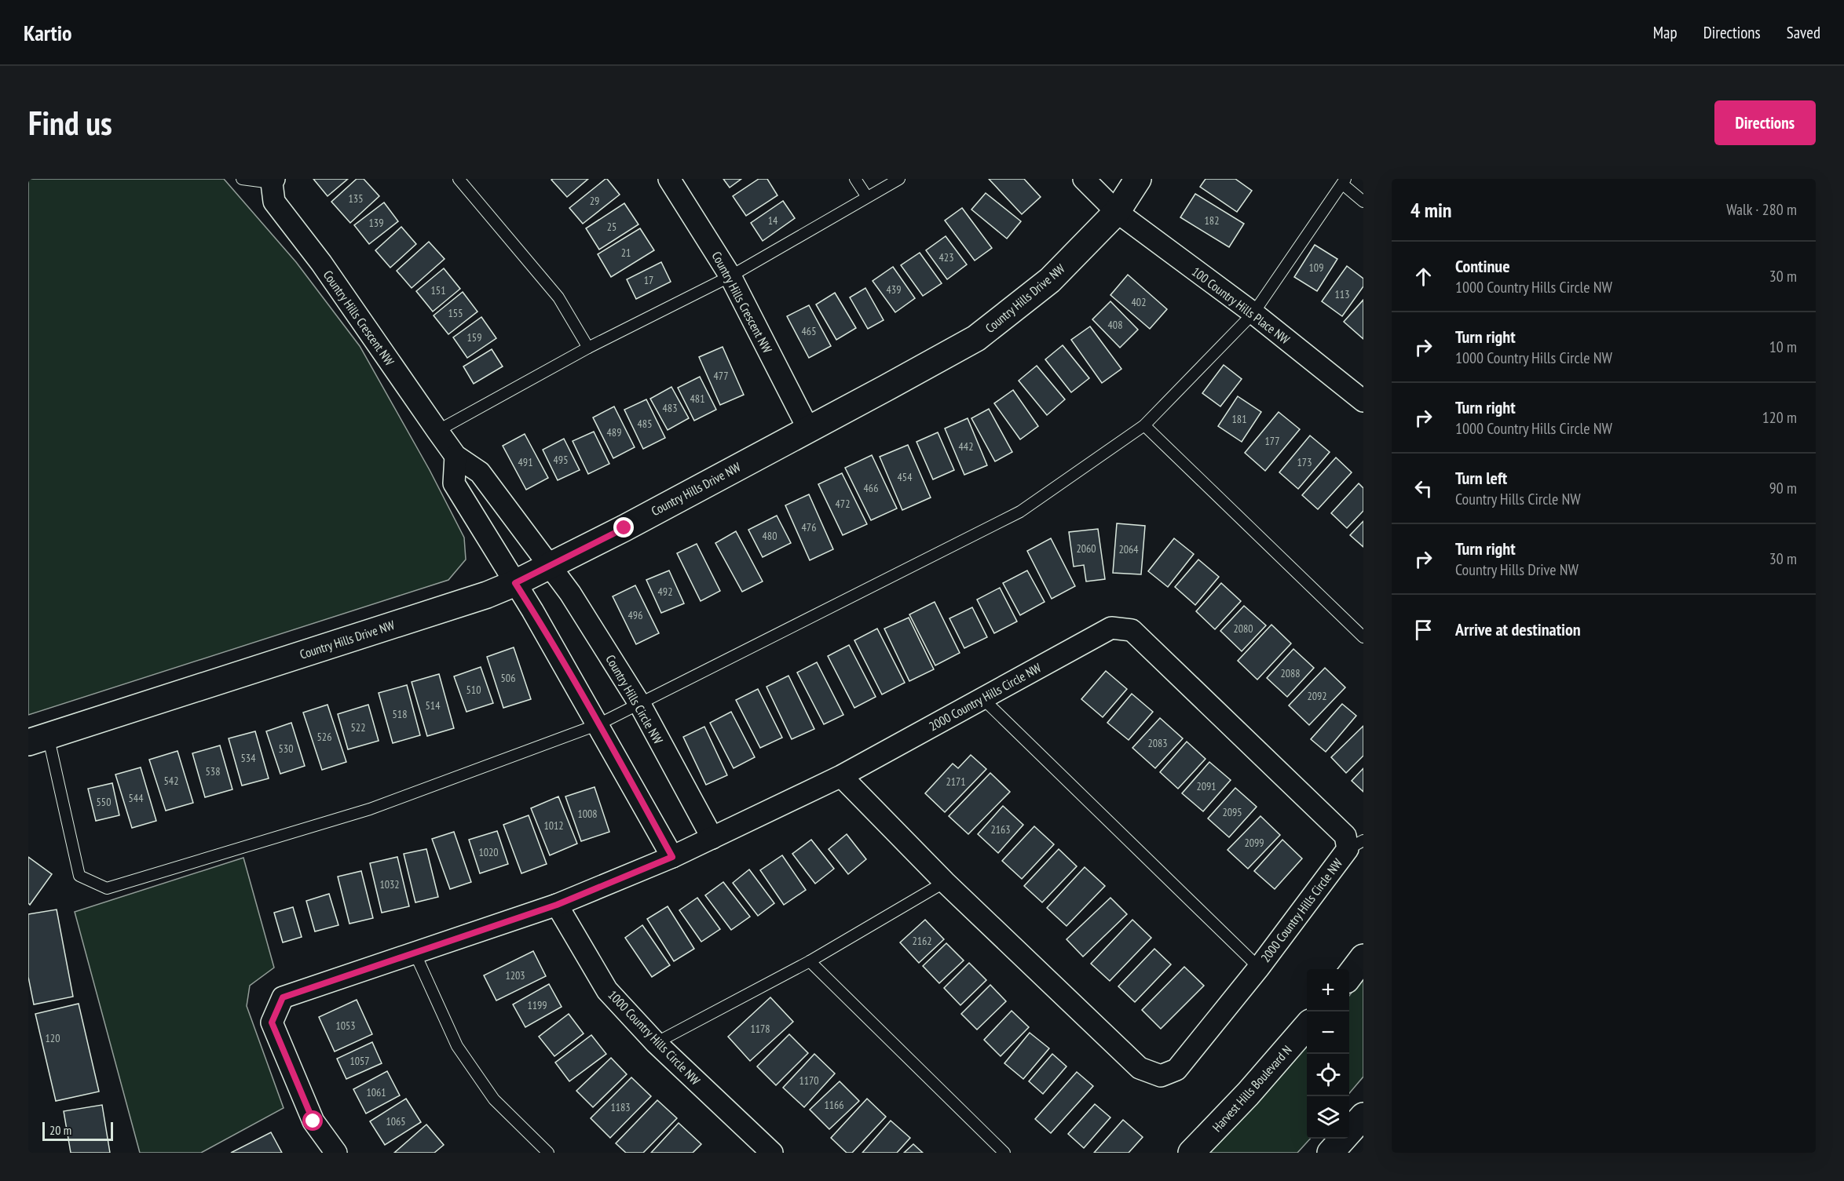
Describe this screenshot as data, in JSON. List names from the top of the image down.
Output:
{
  "streets": {
    "street": [
      "Country Hills Drive NW",
      "Country Hills Crescent NW",
      "100 Country Hills Place NW",
      "2000 Country Hills Circle NW",
      "Country Hills Circle NW",
      "1000 Country Hills Circle NW",
      "Harvest Hills Boulevard N"
    ]
  },
  "crossings": [
    ["Country Hills Drive NW", "Country Hills Crescent NW"],
    ["Country Hills Drive NW", "100 Country Hills Place NW"],
    ["Country Hills Drive NW", "Country Hills Circle NW"],
    ["Country Hills Crescent NW", "Country Hills Circle NW"],
    ["2000 Country Hills Circle NW", "Country Hills Circle NW"]
  ],
  "house_numbers": [
    "135",
    "29",
    "14",
    "182",
    "139",
    "25",
    "21",
    "423",
    "109",
    "17",
    "439",
    "151",
    "113",
    "402",
    "155",
    "408",
    "465",
    "159",
    "477",
    "481",
    "483",
    "181",
    "485",
    "489",
    "177",
    "442",
    "495",
    "491",
    "173",
    "454",
    "466",
    "472",
    "476",
    "480",
    "2060",
    "2064",
    "492",
    "496",
    "2080",
    "2088",
    "506",
    "510",
    "2092",
    "514",
    "518",
    "522",
    "526",
    "2083",
    "530",
    "534",
    "538",
    "542",
    "2171",
    "2091",
    "544",
    "550",
    "2095",
    "1008",
    "1012",
    "2163",
    "2099",
    "1020",
    "1032",
    "2162",
    "1203",
    "1199",
    "1053",
    "1178",
    "120",
    "1057",
    "1170",
    "1061",
    "1166",
    "1183",
    "1065"
  ],
  "scale_bar": "20 m",
  "page": {
    "header": "Kartio",
    "nav": ["Map", "Directions", "Saved"],
    "buttons": "Directions",
    "title": "Find us",
    "heading": ["4 min", "Walk · 280 m"],
    "list": [
      ["Continue", "1000 Country Hills Circle NW", "30 m"],
      ["Turn right", "1000 Country Hills Circle NW", "10 m"],
      ["Turn right", "1000 Country Hills Circle NW", "120 m"],
      ["Turn left", "Country Hills Circle NW", "90 m"],
      ["Turn right", "Country Hills Drive NW", "30 m"],
      "Arrive at destination"
    ],
    "map_buttons": ["+", "−"],
    "scale": "20 m"
  }
}
